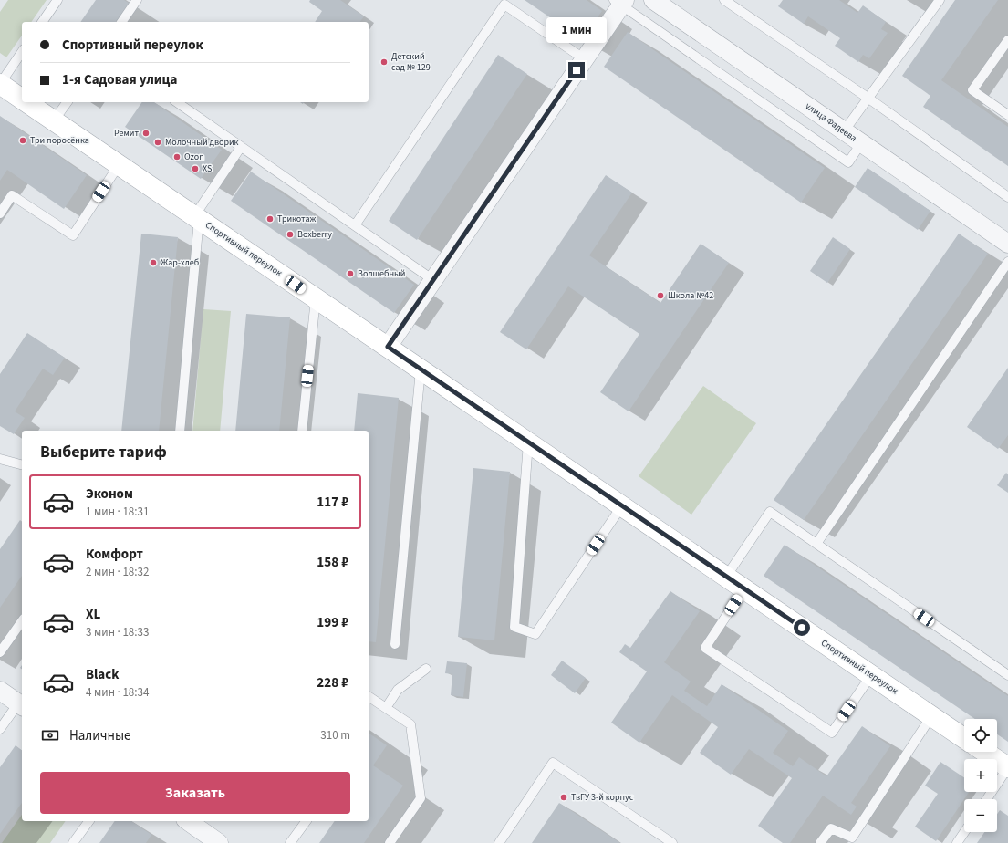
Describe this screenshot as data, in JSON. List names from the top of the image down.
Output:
{
  "streets": {
    "street": ["улица Фадеева", "Спортивный переулок"]
  },
  "places": [
    "Детский сад № 129",
    "Ремит",
    "Три поросёнка",
    "Молочный дворик",
    "Ozon",
    "XS",
    "Трикотаж",
    "Boxberry",
    "Жар-хлеб",
    "Волшебный",
    "Школа №42",
    "ТвГУ 3-й корпус"
  ],
  "page": {
    "bubble": "1 мин",
    "banner": ["Спортивный переулок", "1-я Садовая улица"],
    "heading": "Выберите тариф",
    "list": [
      {
        "name": "Эконом",
        "note": "1 мин · 18:31",
        "value": "117 ₽"
      },
      {
        "name": "Комфорт",
        "note": "2 мин · 18:32",
        "value": "158 ₽"
      },
      {
        "name": "XL",
        "note": "3 мин · 18:33",
        "value": "199 ₽"
      },
      {
        "name": "Black",
        "note": "4 мин · 18:34",
        "value": "228 ₽"
      }
    ],
    "pay": ["Наличные", "310 m"],
    "map_buttons": ["+", "−"],
    "buttons": "Заказать"
  }
}
